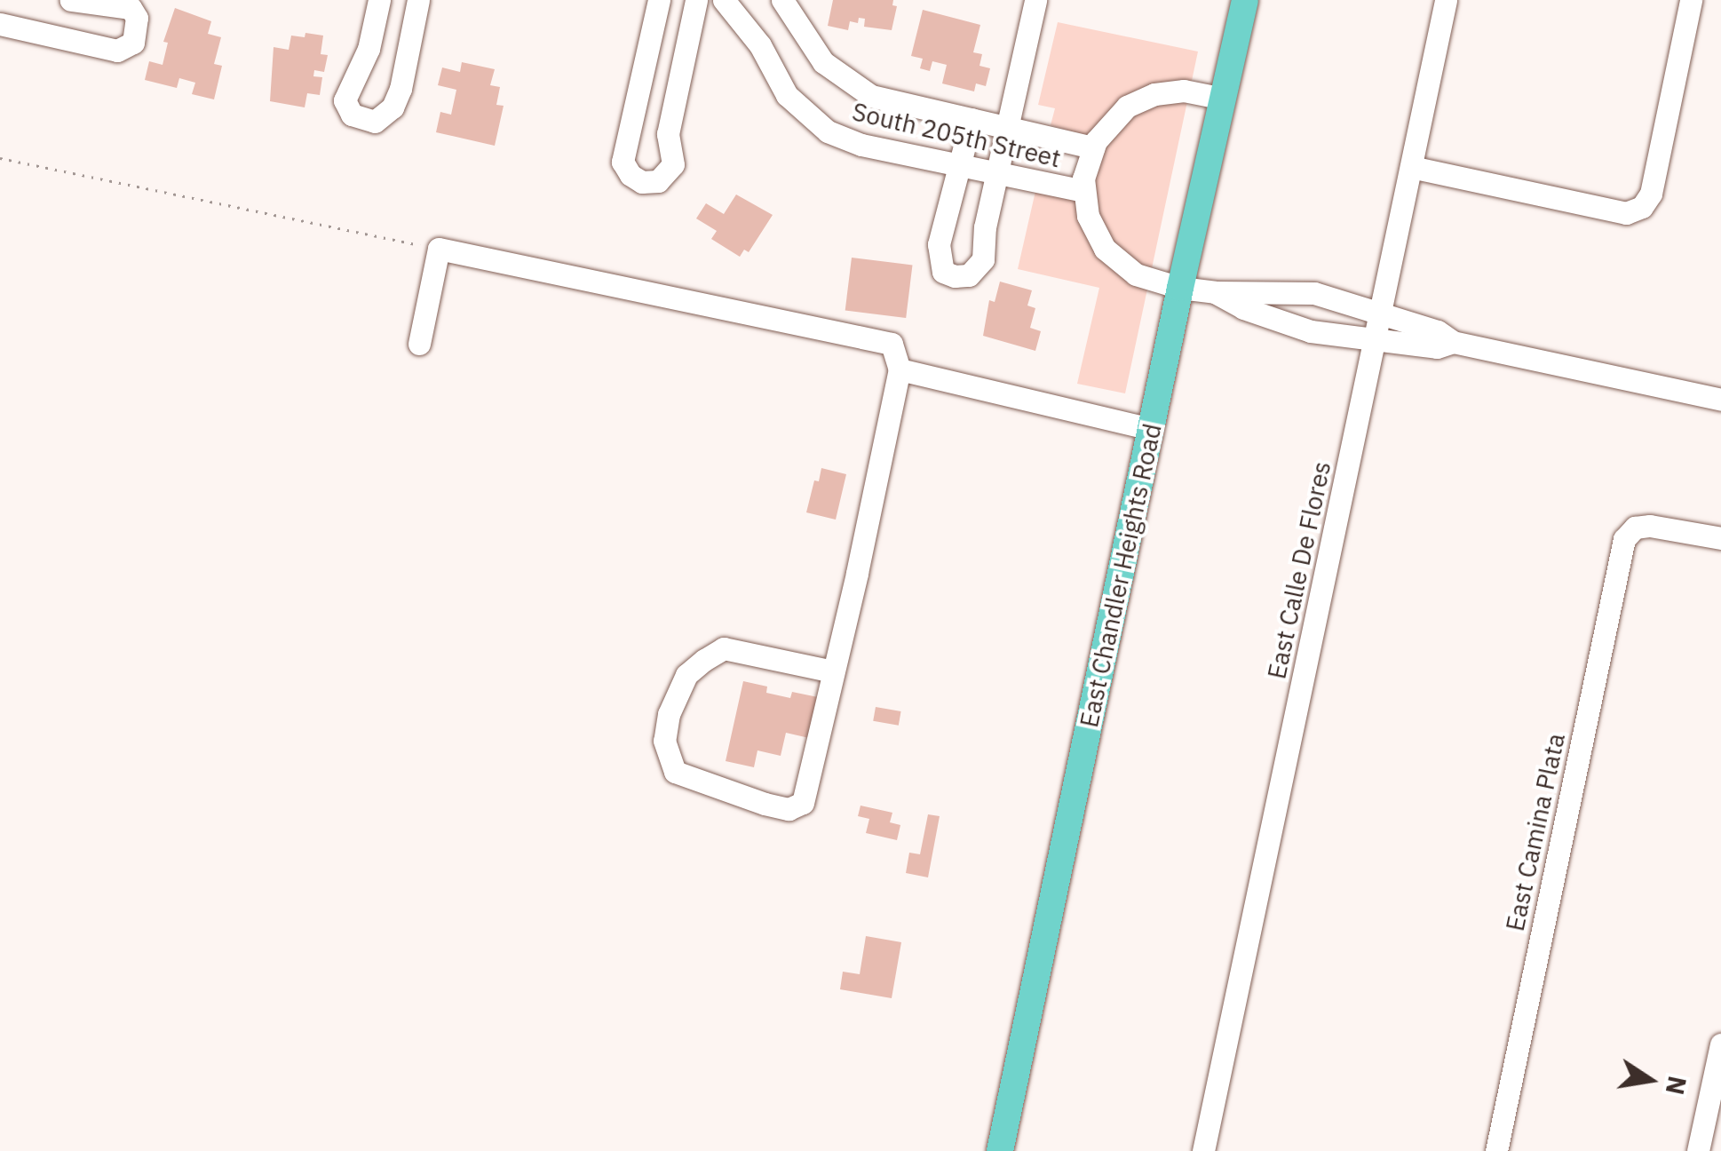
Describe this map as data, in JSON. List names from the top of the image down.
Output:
{
  "streets": {
    "main road": ["East Chandler Heights Road"],
    "street": ["South 205th Street", "East Calle De Flores", "East Camina Plata"]
  },
  "crossings": [
    ["South 205th Street", "East Calle De Flores"],
    ["South 205th Street", "East Chandler Heights Road"]
  ],
  "north": "right"
}
